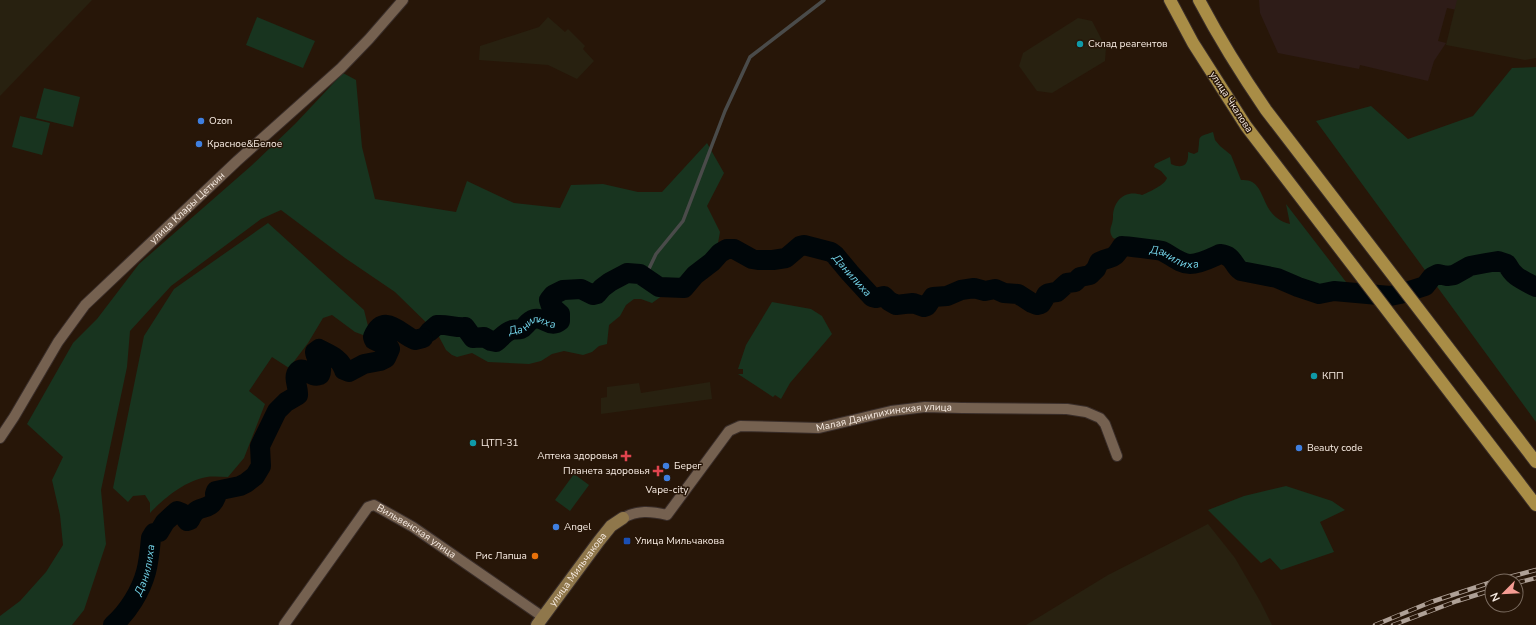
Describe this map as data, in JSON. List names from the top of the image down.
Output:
{
  "streets": {
    "main road": ["улица Чкалова"],
    "street": [
      "улица Клары Цеткин",
      "Малая Данилихинская улица",
      "Вильвенская улица",
      "улица Мильчакова"
    ]
  },
  "crossings": [
    ["Малая Данилихинская улица", "улица Мильчакова"],
    ["Вильвенская улица", "улица Мильчакова"]
  ],
  "water": ["Данилиха"],
  "places": {
    "other": [
      "Склад реагентов",
      "Ozon",
      "Красное&Белое",
      "КПП",
      "ЦТП-31",
      "Beauty code",
      "Берег",
      "Vape-city",
      "Angel",
      "Рис Лапша"
    ],
    "health": ["Аптека здоровья", "Планета здоровья"],
    "transit": ["Улица Мильчакова"]
  },
  "north": "bottom left"
}
